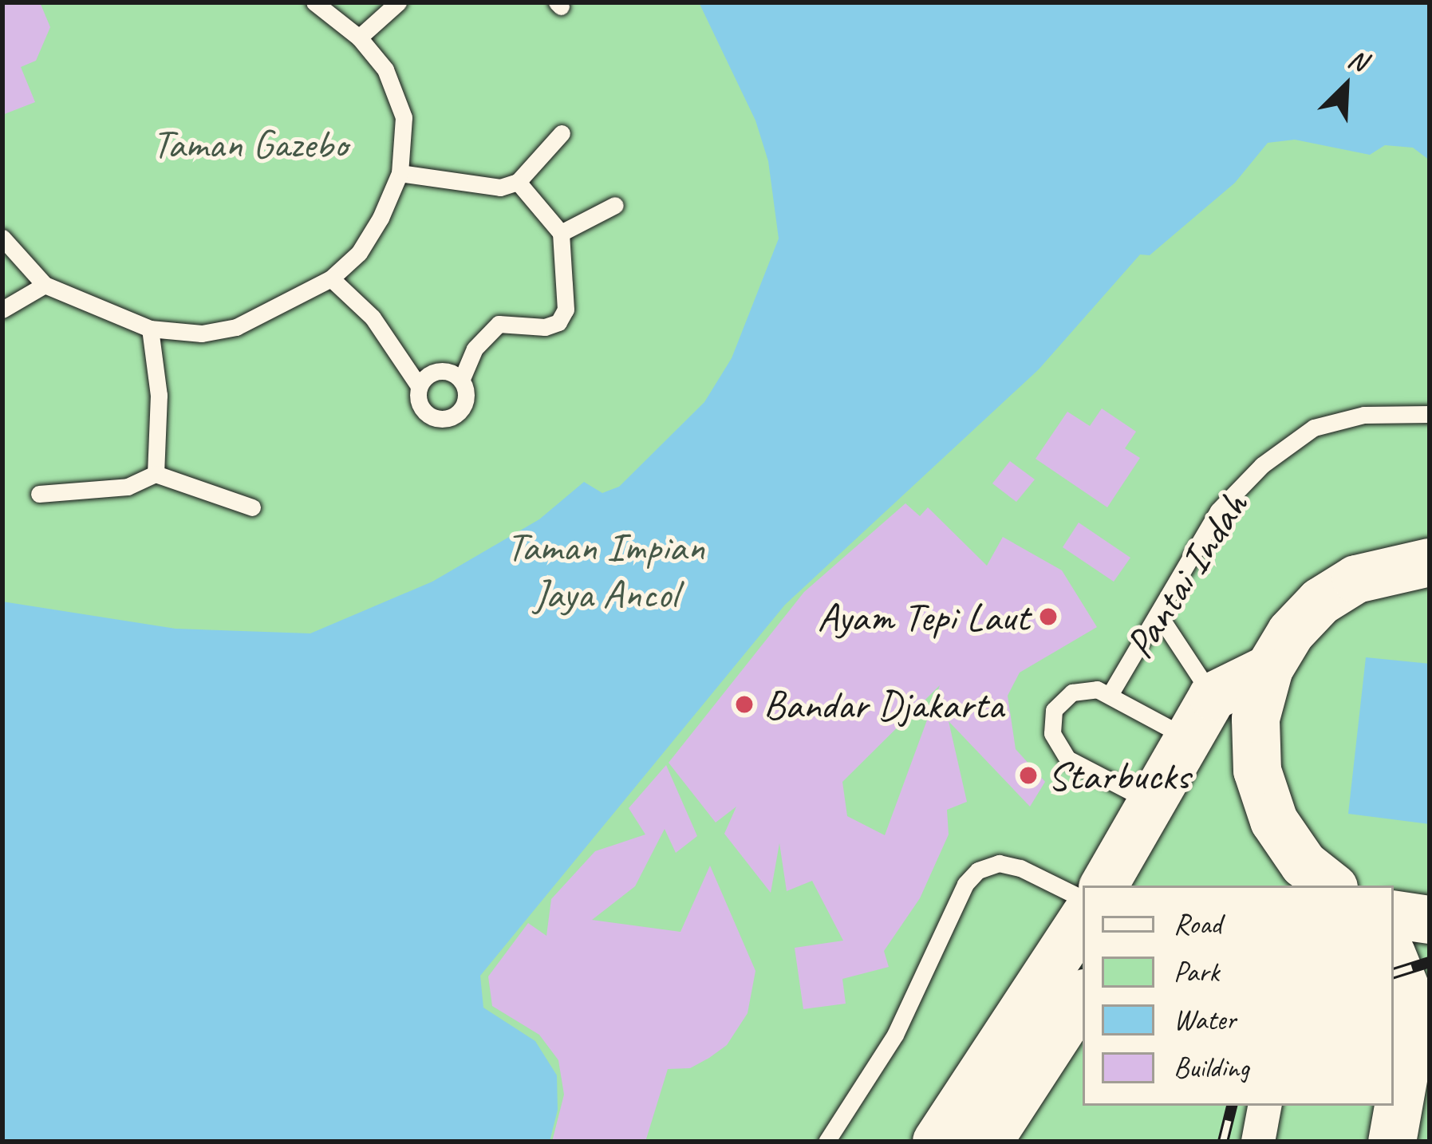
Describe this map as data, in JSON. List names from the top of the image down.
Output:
{
  "streets": {
    "lane": ["Pantai Indah"]
  },
  "parks": ["Taman Gazebo", "Taman Impian Jaya Ancol"],
  "places": ["Ayam Tepi Laut", "Bandar Djakarta", "Starbucks"],
  "legend": [
    "Road",
    "Park",
    "Water",
    "Building"
  ],
  "north": "top right"
}
